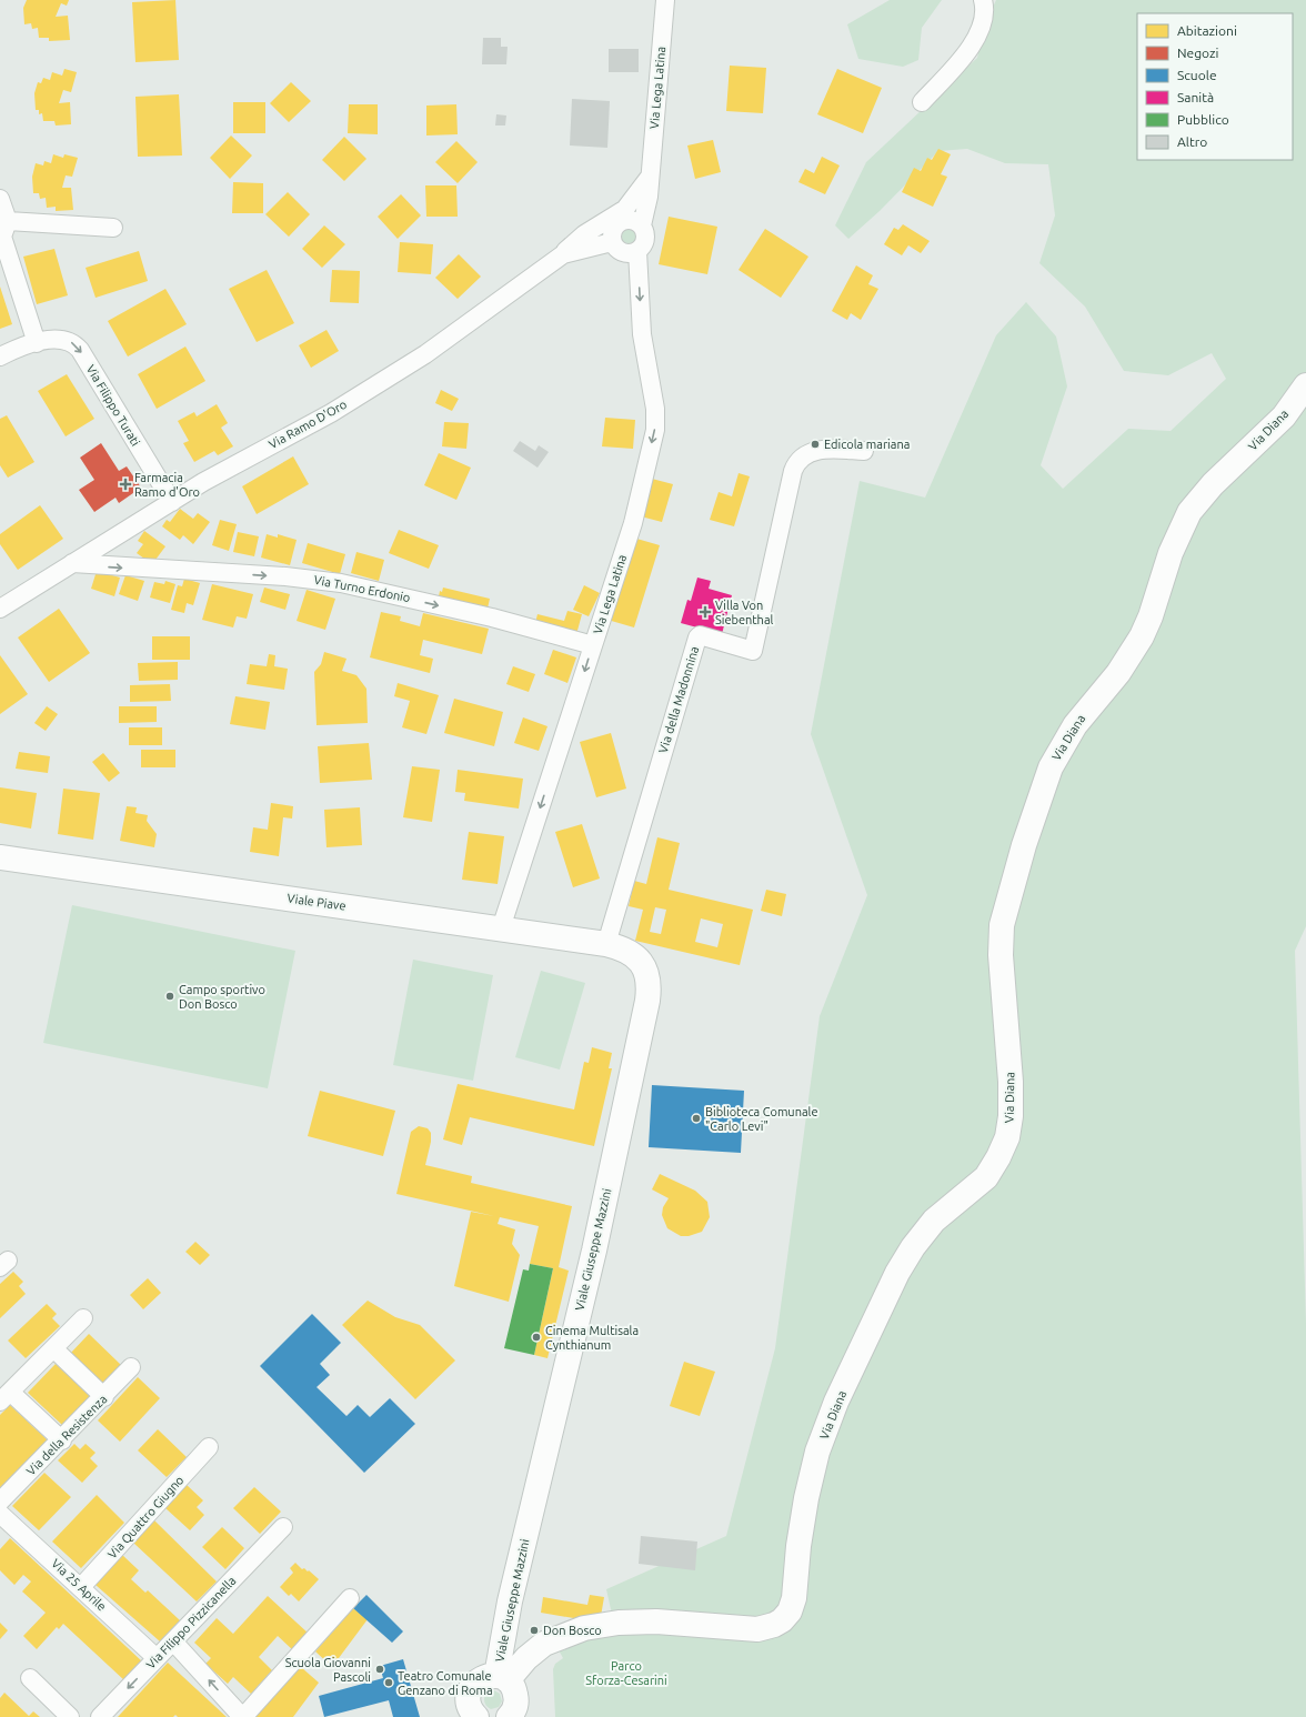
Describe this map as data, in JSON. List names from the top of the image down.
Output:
{
  "streets": {
    "street": [
      "Via Lega Latina",
      "Via Filippo Turati",
      "Via Ramo D'Oro",
      "Via Diana",
      "Via Turno Erdonio",
      "Via della Madonnina",
      "Viale Piave",
      "Viale Giuseppe Mazzini",
      "Via della Resistenza",
      "Via Quattro Giugno",
      "Via 25 Aprile",
      "Via Filippo Pizzicanella"
    ]
  },
  "crossings": [
    ["Via Lega Latina", "Via Ramo D'Oro"],
    ["Via Lega Latina", "Via Turno Erdonio"],
    ["Via Lega Latina", "Viale Piave"],
    ["Via Filippo Turati", "Via Ramo D'Oro"],
    ["Via Ramo D'Oro", "Via Turno Erdonio"],
    ["Via Diana", "Viale Giuseppe Mazzini"],
    ["Via della Madonnina", "Viale Piave"],
    ["Viale Piave", "Viale Giuseppe Mazzini"],
    ["Via Quattro Giugno", "Via 25 Aprile"],
    ["Via 25 Aprile", "Via Filippo Pizzicanella"]
  ],
  "one_way": ["Via Lega Latina", "Via Filippo Turati", "Via Turno Erdonio"],
  "parks": ["Parco Sforza-Cesarini"],
  "places": {
    "other": [
      "Edicola mariana",
      "Campo sportivo Don Bosco",
      "Biblioteca Comunale \"Carlo Levi\"",
      "Cinema Multisala Cynthianum",
      "Don Bosco",
      "Scuola Giovanni Pascoli",
      "Teatro Comunale Genzano di Roma"
    ],
    "health": ["Farmacia Ramo d'Oro", "Villa Von Siebenthal"]
  },
  "legend": [
    "Abitazioni",
    "Negozi",
    "Scuole",
    "Sanità",
    "Pubblico",
    "Altro"
  ]
}
